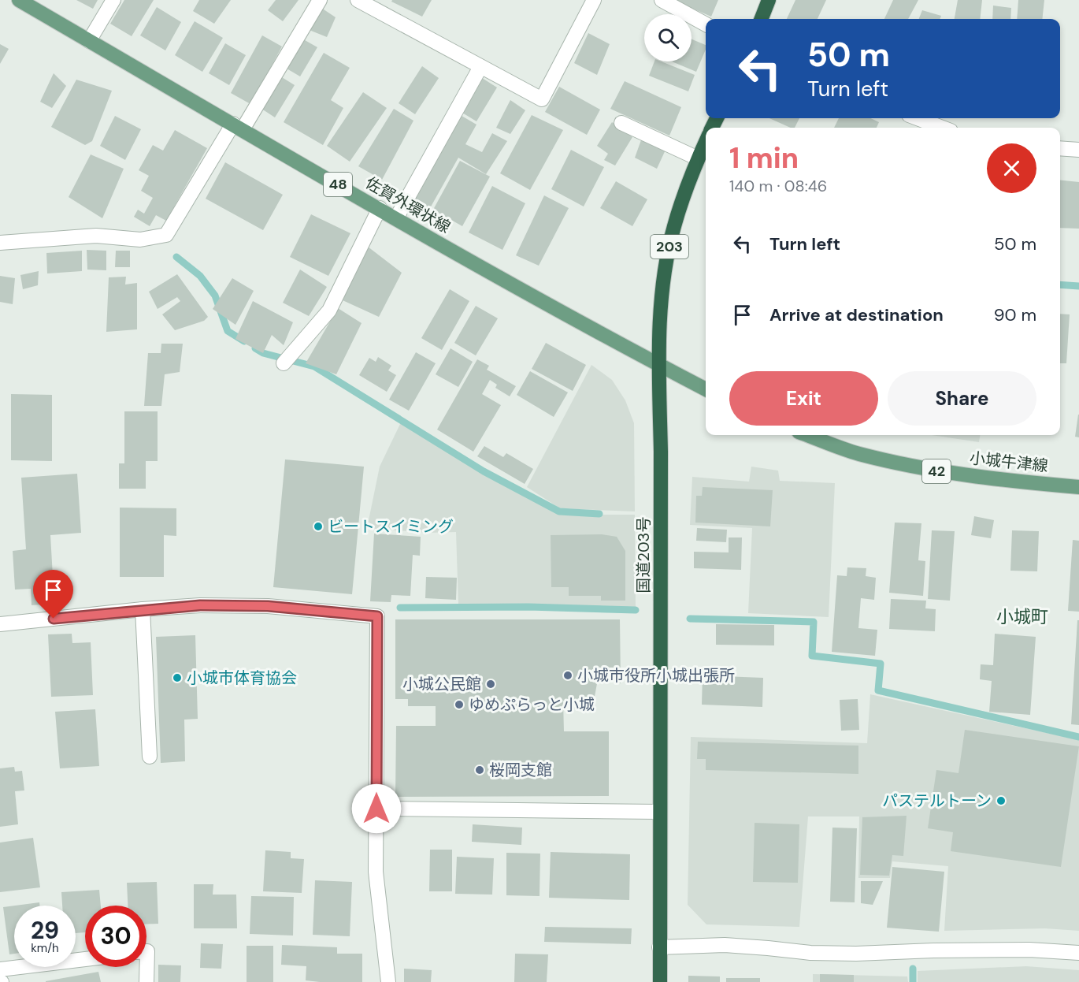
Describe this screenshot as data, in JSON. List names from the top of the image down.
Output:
{
  "streets": {
    "highway": ["203", "国道203号"],
    "main road": [
      "48",
      "佐賀外環状線",
      "小城牛津線",
      "42"
    ]
  },
  "crossings": [
    ["佐賀外環状線", "国道203号"]
  ],
  "districts": ["小城町"],
  "places": [
    "ビートスイミング",
    "小城市役所小城出張所",
    "小城市体育協会",
    "小城公民館",
    "ゆめぷらっと小城",
    "桜岡支館",
    "パステルトーン"
  ],
  "page": {
    "turn": ["50 m", "Turn left"],
    "heading": ["1 min", "140 m · 08:46"],
    "list": [
      {
        "name": "Turn left",
        "value": "50 m"
      },
      {
        "name": "Arrive at destination",
        "value": "90 m"
      }
    ],
    "buttons": ["Exit", "Share"],
    "speed": "29 km/h",
    "limit": "30"
  }
}
